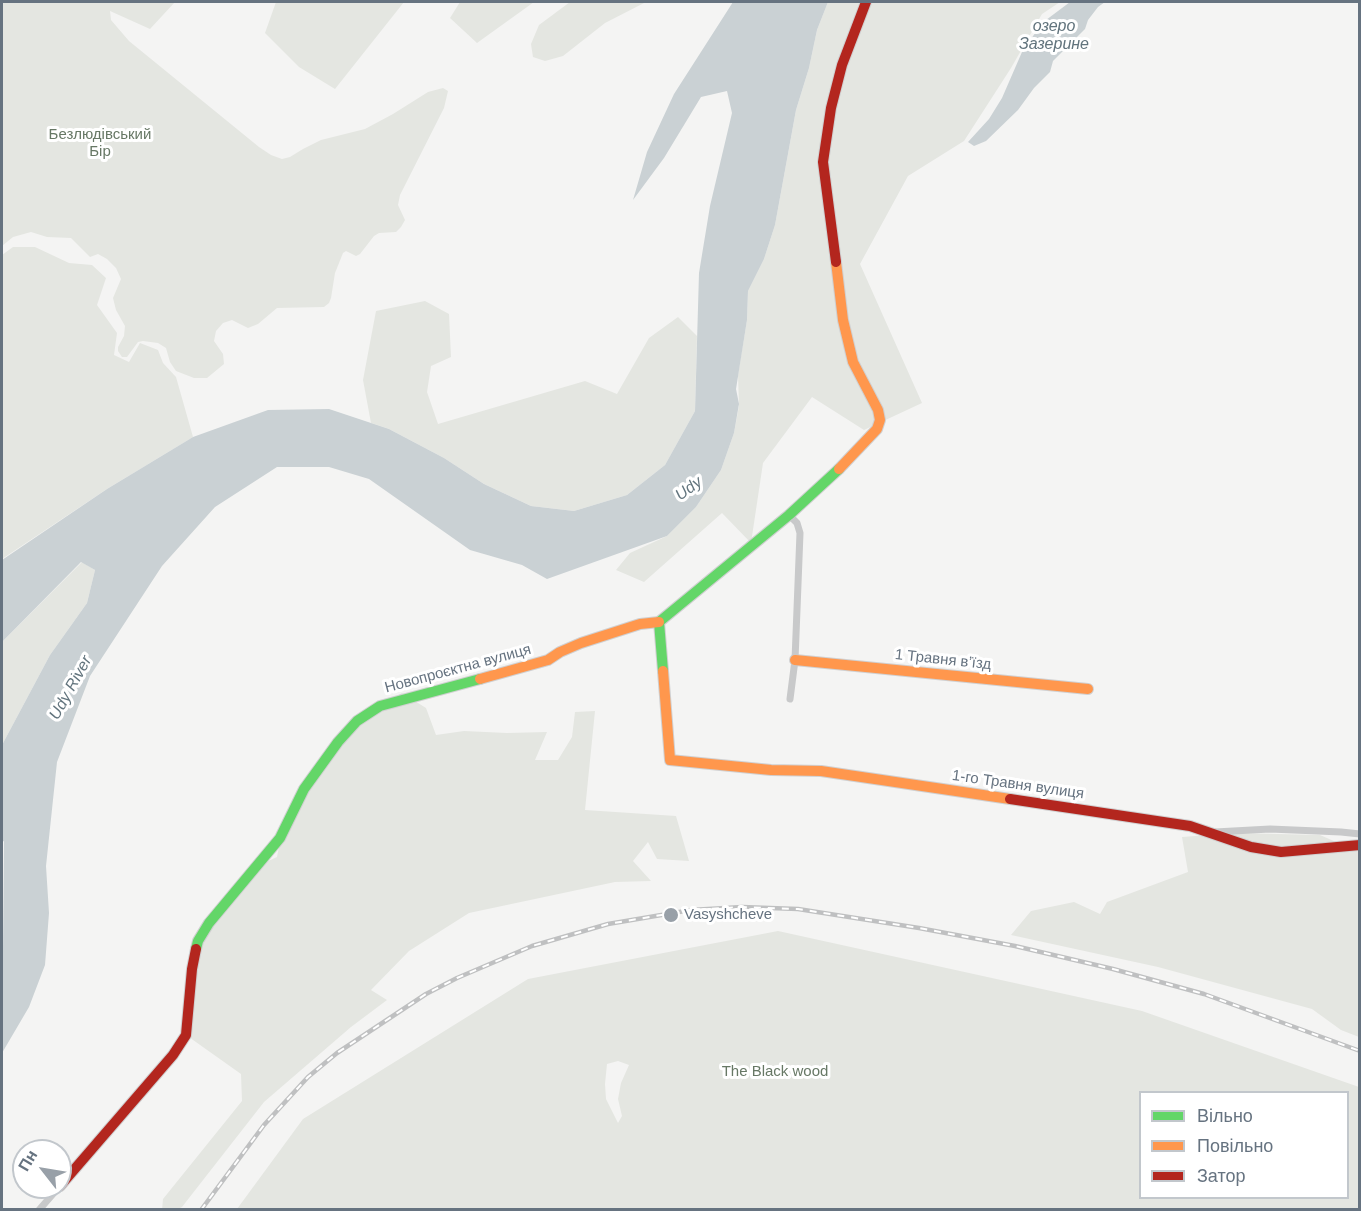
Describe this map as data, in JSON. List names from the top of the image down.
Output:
{
  "streets": {
    "street": ["1 Травня в’їзд", "Новопроєктна вулиця", "1-го Травня вулиця"]
  },
  "crossings": [
    ["Новопроєктна вулиця", "1-го Травня вулиця"]
  ],
  "water": ["озеро Зазерине", "Udy", "Udy River"],
  "parks": ["Безлюдівський Бір", "The Black wood"],
  "places": ["Vasyshcheve"],
  "legend": ["Вільно", "Повільно", "Затор"],
  "north": "top left"
}
